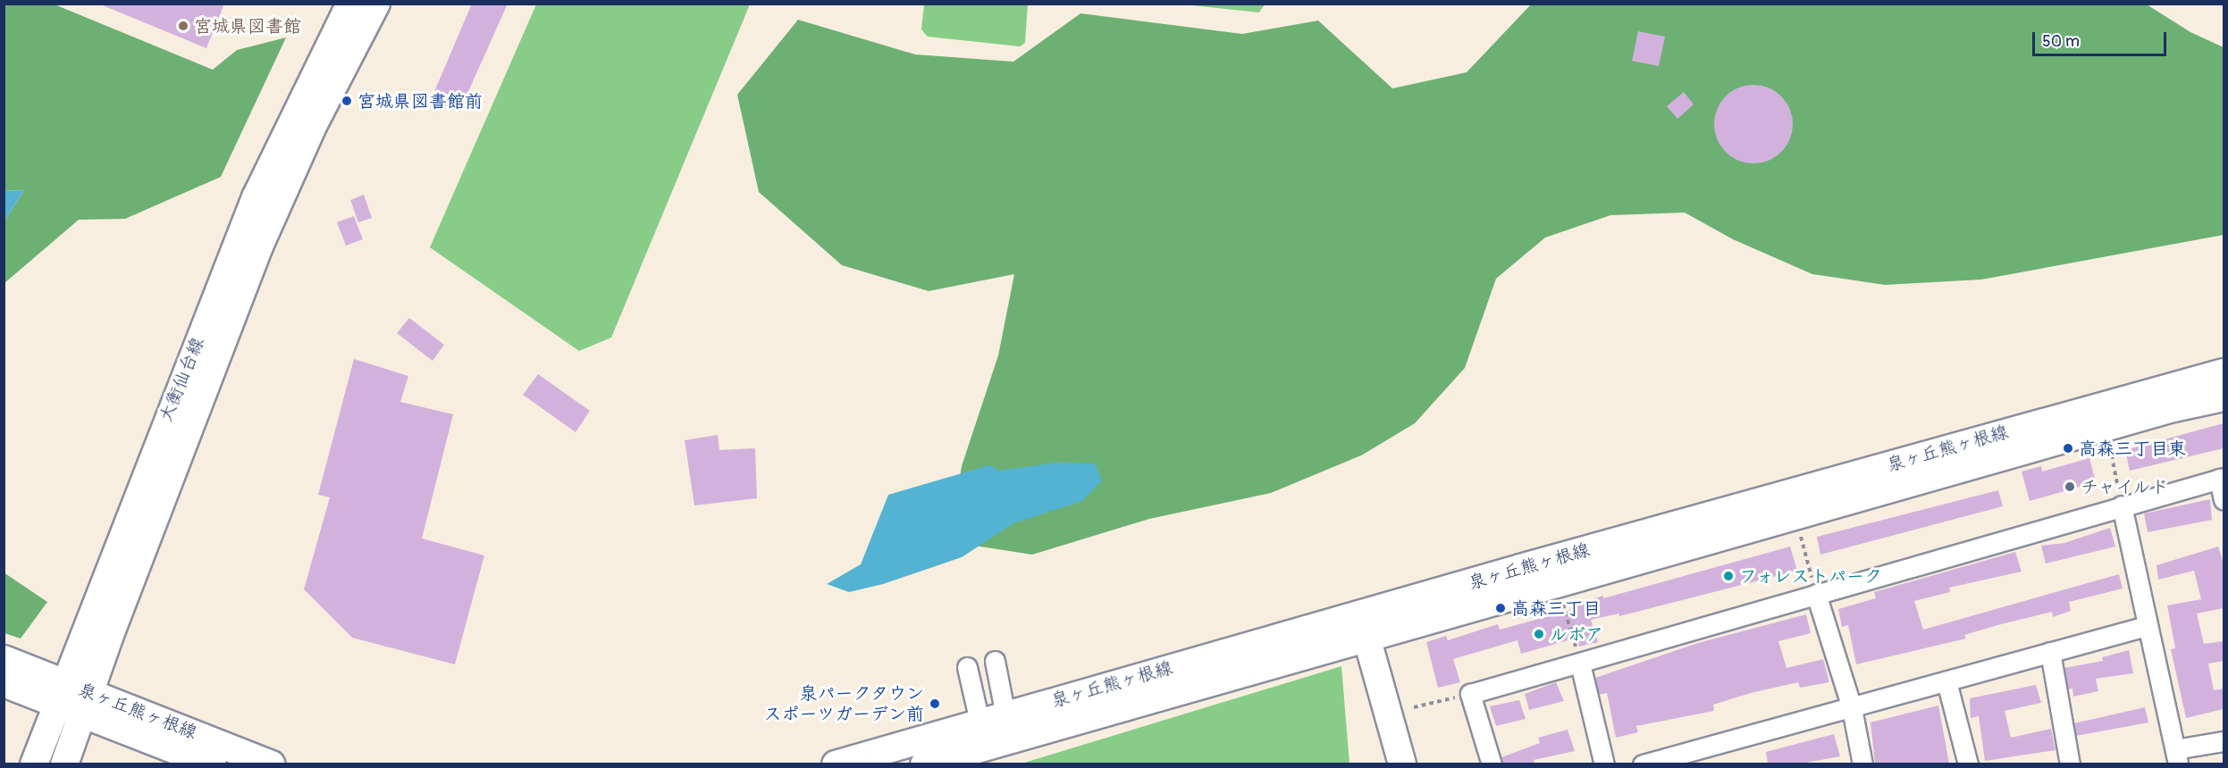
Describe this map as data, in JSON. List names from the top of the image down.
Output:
{
  "streets": {
    "main road": ["大衡仙台線", "泉ヶ丘熊ヶ根線"]
  },
  "crossings": [
    ["大衡仙台線", "泉ヶ丘熊ヶ根線"]
  ],
  "places": [
    "宮城県図書館",
    "宮城県図書館前",
    "高森三丁目東",
    "チャイルド",
    "フォレストパーク",
    "高森三丁目",
    "ルボア",
    "泉パークタウン スポーツガーデン前"
  ],
  "scale_bar": "50 m"
}
